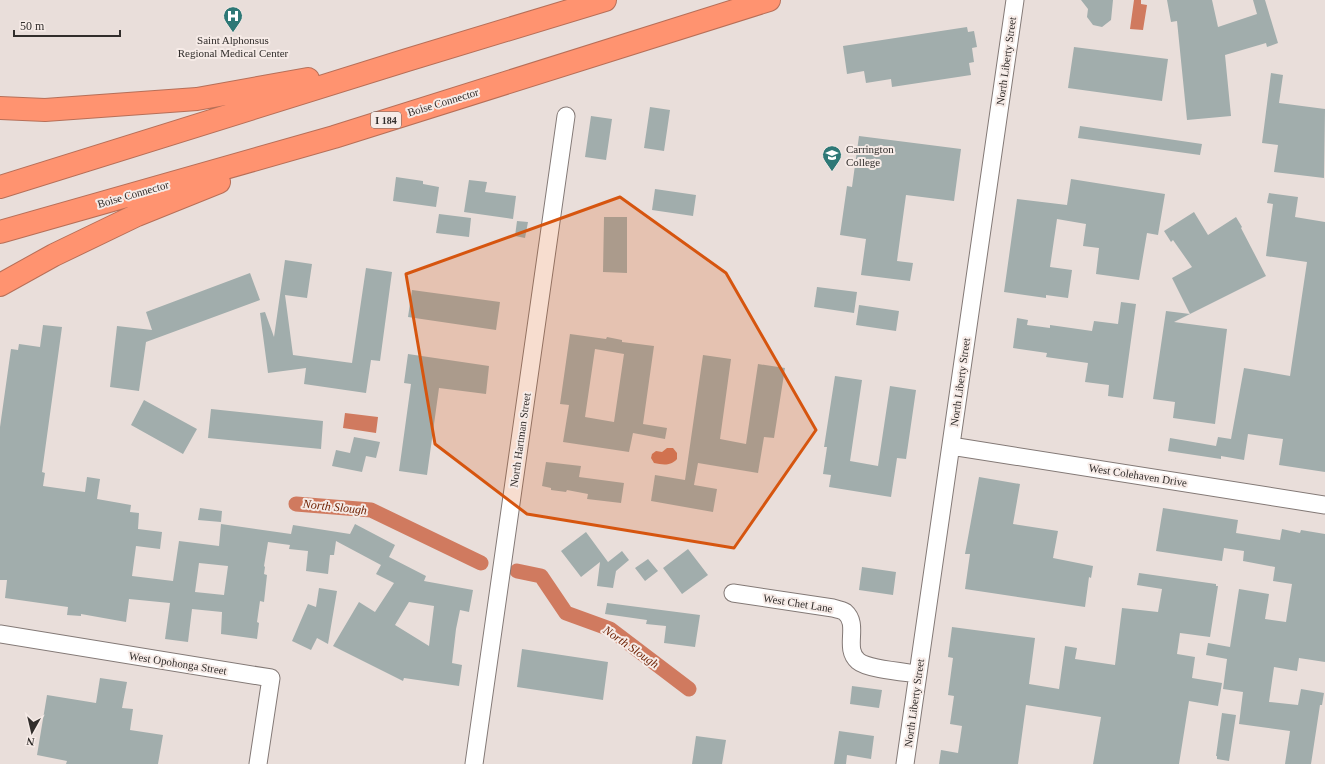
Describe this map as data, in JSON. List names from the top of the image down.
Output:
{
  "streets": {
    "highway": ["Boise Connector", "I 184"],
    "street": [
      "North Liberty Street",
      "North Hartman Street",
      "West Colehaven Drive",
      "West Chet Lane",
      "West Opohonga Street"
    ]
  },
  "crossings": [
    ["North Liberty Street", "West Colehaven Drive"],
    ["North Liberty Street", "West Chet Lane"]
  ],
  "water": ["North Slough"],
  "places": {
    "hospital": ["Saint Alphonsus Regional Medical Center"],
    "school or university": ["Carrington College"]
  },
  "scale_bar": "50 m",
  "north": "bottom"
}
